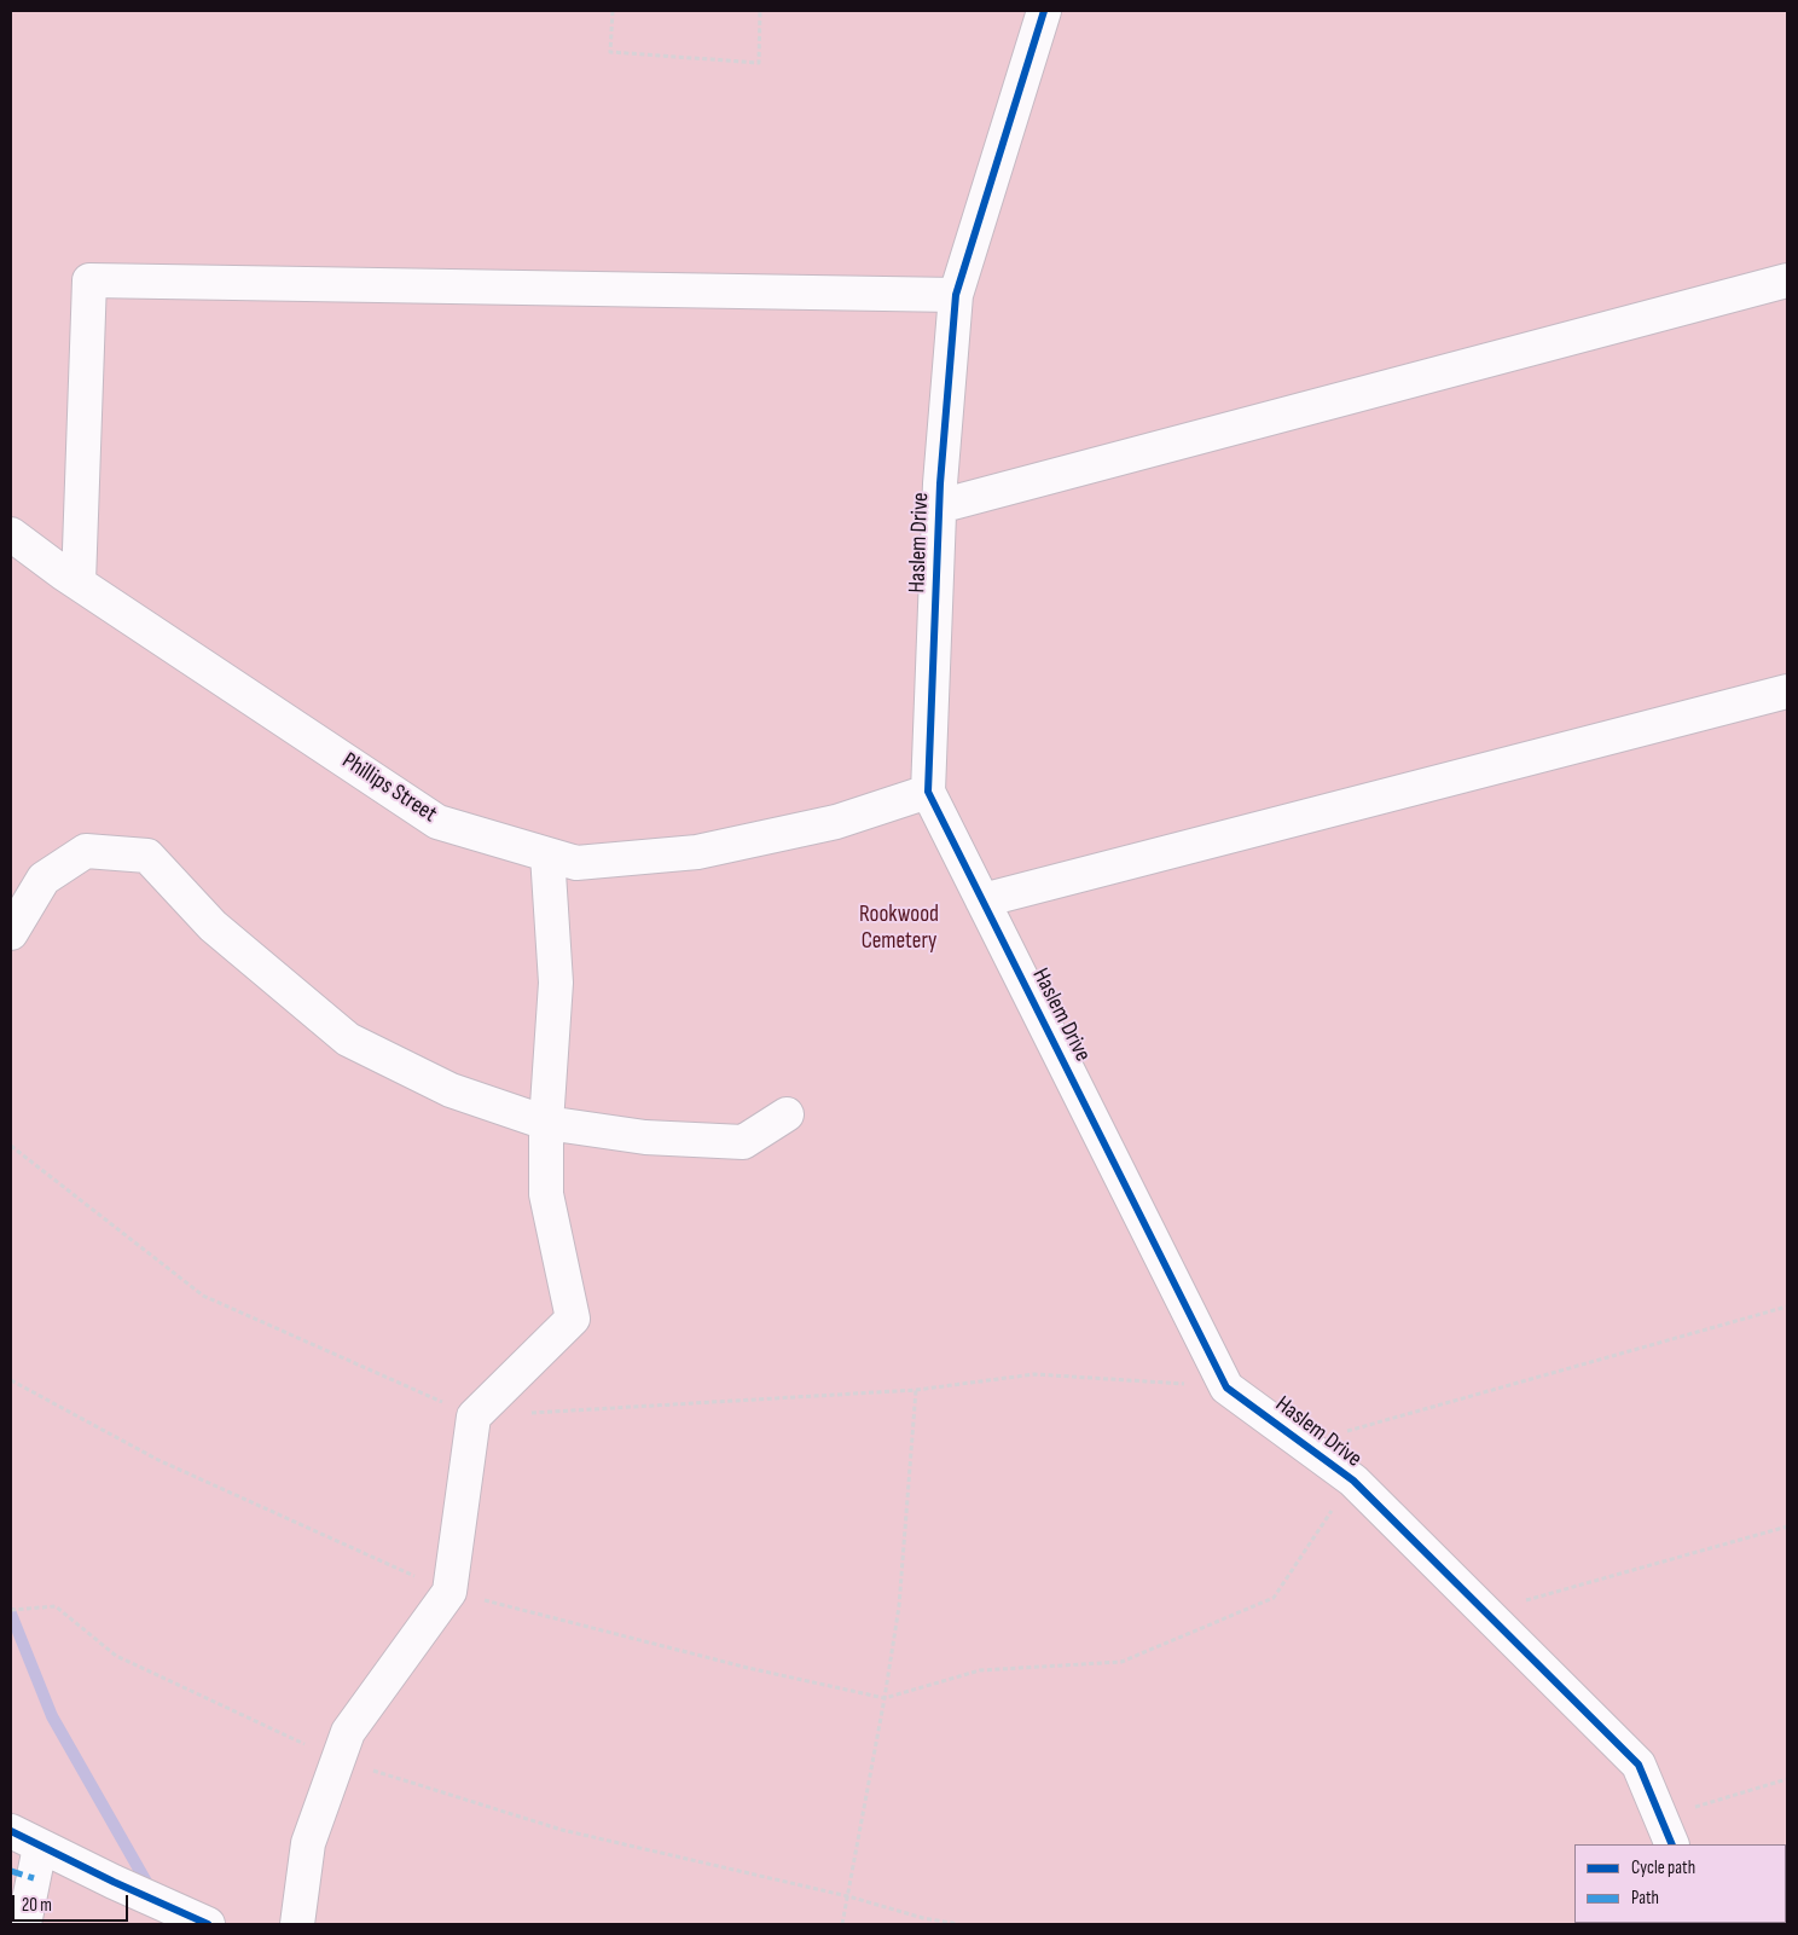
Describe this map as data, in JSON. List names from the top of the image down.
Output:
{
  "streets": {
    "street": ["Haslem Drive", "Phillips Street"]
  },
  "crossings": [
    ["Haslem Drive", "Phillips Street"]
  ],
  "parks": ["Rookwood Cemetery"],
  "legend": ["Cycle path", "Path"],
  "scale_bar": "20 m"
}
